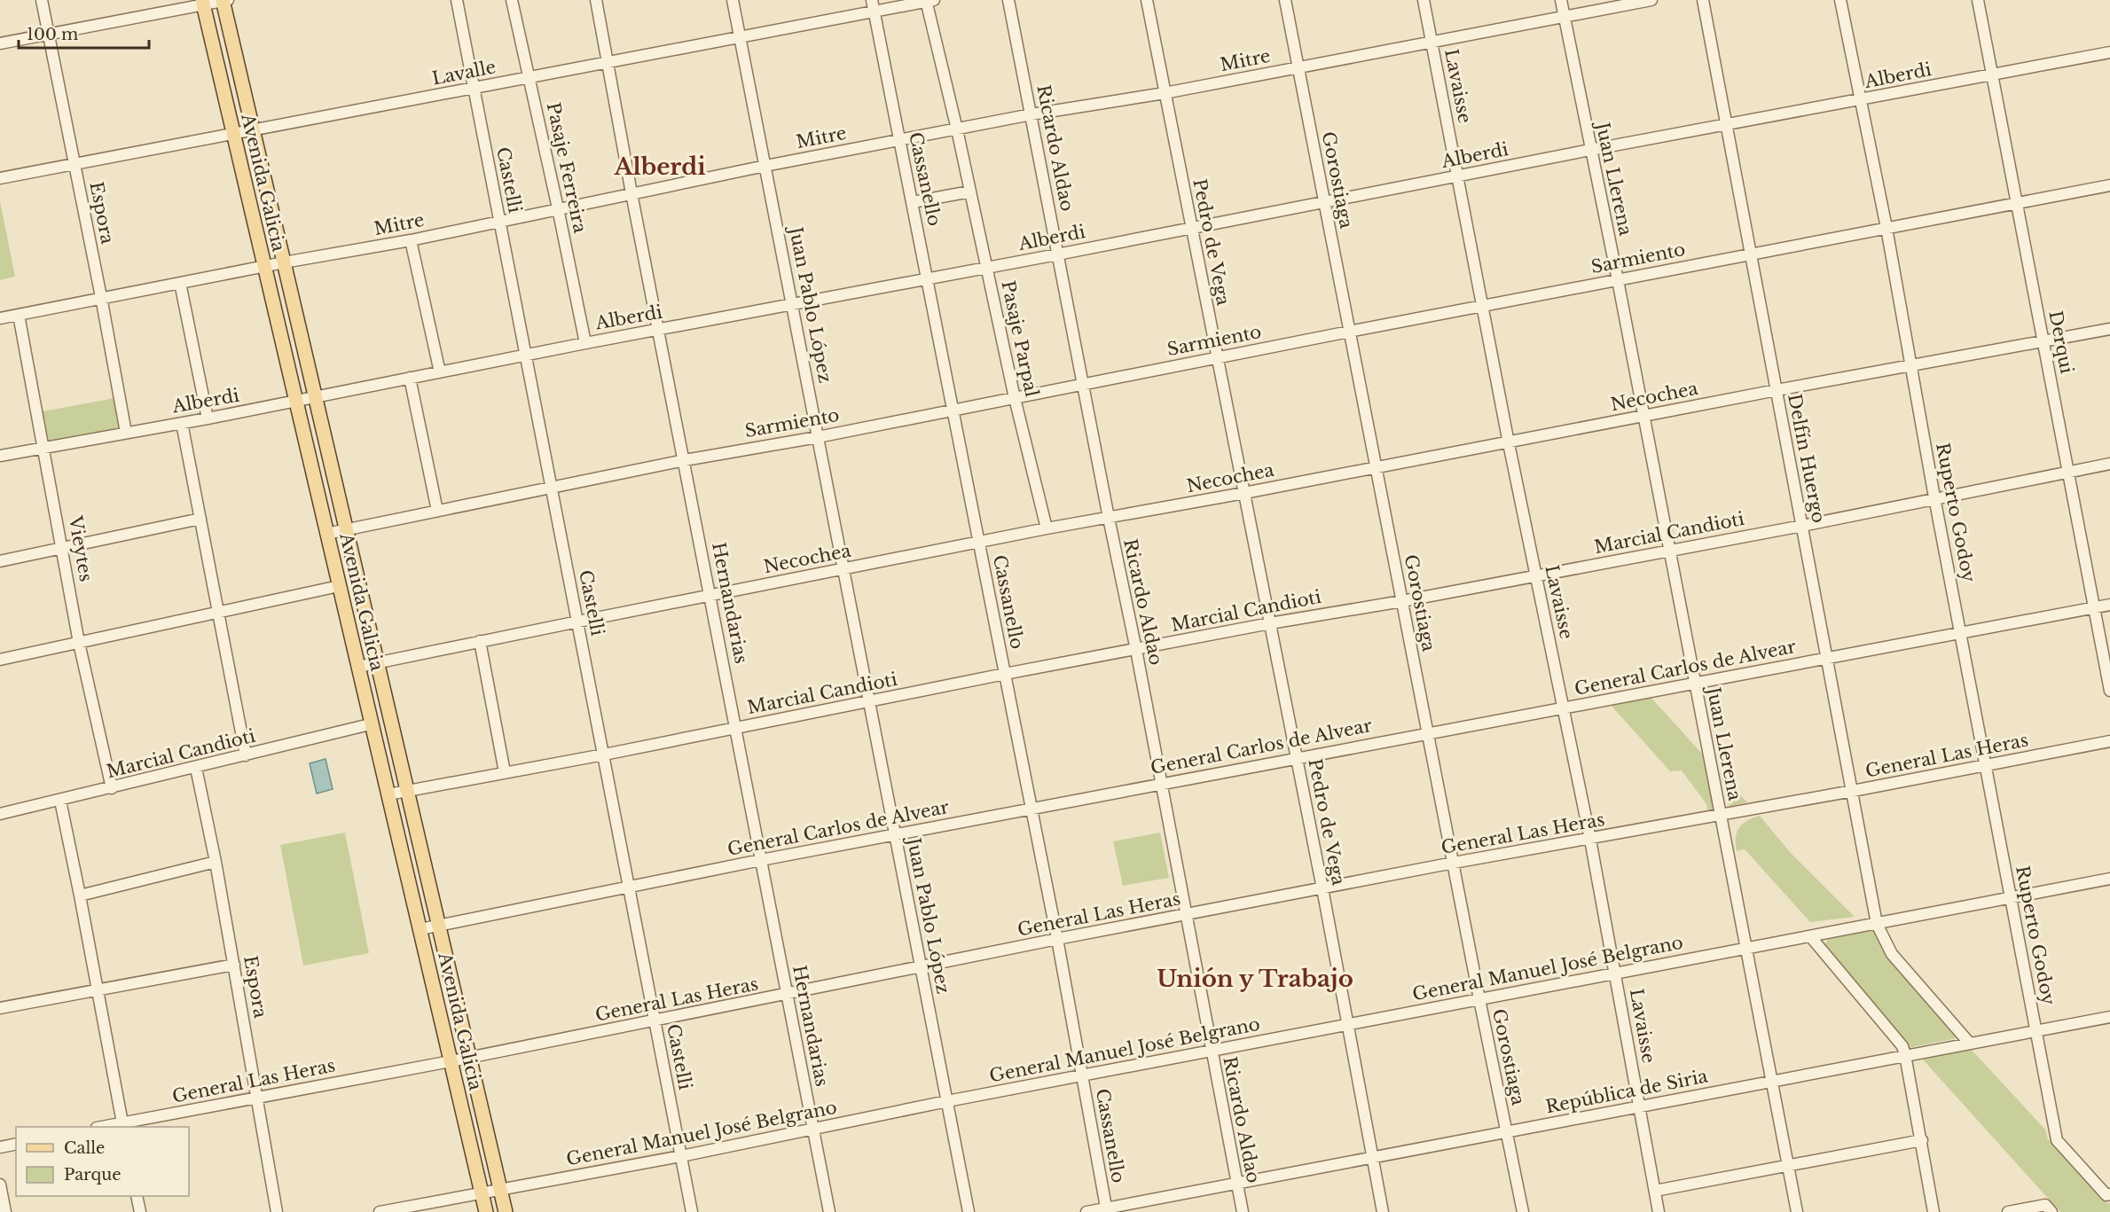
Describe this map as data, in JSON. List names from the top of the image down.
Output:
{
  "streets": {
    "main road": ["Avenida Galicia"],
    "street": [
      "Mitre",
      "Lavalle",
      "Alberdi",
      "Lavaisse",
      "Ricardo Aldao",
      "Pasaje Ferreira",
      "Cassanello",
      "Juan Llerena",
      "Castelli",
      "Gorostiaga",
      "Espora",
      "Pedro de Vega",
      "Sarmiento",
      "Juan Pablo López",
      "Pasaje Parpal",
      "Derqui",
      "Necochea",
      "Delfín Huergo",
      "Ruperto Godoy",
      "Marcial Candioti",
      "Vieytes",
      "Hernandarias",
      "General Carlos de Alvear",
      "General Las Heras",
      "General Manuel José Belgrano",
      "República de Siria"
    ]
  },
  "crossings": [
    ["Mitre", "Lavaisse"],
    ["Mitre", "Ricardo Aldao"],
    ["Mitre", "Pasaje Ferreira"],
    ["Mitre", "Cassanello"],
    ["Mitre", "Juan Llerena"],
    ["Mitre", "Castelli"],
    ["Mitre", "Gorostiaga"],
    ["Mitre", "Avenida Galicia"],
    ["Mitre", "Espora"],
    ["Mitre", "Pedro de Vega"],
    ["Mitre", "Juan Pablo López"],
    ["Mitre", "Pasaje Parpal"],
    ["Mitre", "Vieytes"],
    ["Mitre", "Hernandarias"],
    ["Lavalle", "Pasaje Ferreira"],
    ["Lavalle", "Cassanello"],
    ["Lavalle", "Castelli"],
    ["Lavalle", "Avenida Galicia"],
    ["Lavalle", "Espora"],
    ["Lavalle", "Juan Pablo López"],
    ["Lavalle", "Pasaje Parpal"],
    ["Lavalle", "Hernandarias"],
    ["Alberdi", "Lavaisse"],
    ["Alberdi", "Ricardo Aldao"],
    ["Alberdi", "Pasaje Ferreira"],
    ["Alberdi", "Cassanello"],
    ["Alberdi", "Juan Llerena"],
    ["Alberdi", "Castelli"],
    ["Alberdi", "Gorostiaga"],
    ["Alberdi", "Avenida Galicia"],
    ["Alberdi", "Espora"],
    ["Alberdi", "Pedro de Vega"],
    ["Alberdi", "Juan Pablo López"],
    ["Alberdi", "Pasaje Parpal"],
    ["Alberdi", "Derqui"],
    ["Alberdi", "Delfín Huergo"],
    ["Alberdi", "Ruperto Godoy"],
    ["Alberdi", "Vieytes"],
    ["Alberdi", "Hernandarias"],
    ["Lavaisse", "Sarmiento"],
    ["Lavaisse", "Necochea"],
    ["Lavaisse", "Marcial Candioti"],
    ["Lavaisse", "General Carlos de Alvear"],
    ["Lavaisse", "General Las Heras"],
    ["Lavaisse", "General Manuel José Belgrano"],
    ["Lavaisse", "República de Siria"],
    ["Ricardo Aldao", "Sarmiento"],
    ["Ricardo Aldao", "Necochea"],
    ["Ricardo Aldao", "Marcial Candioti"],
    ["Ricardo Aldao", "General Carlos de Alvear"],
    ["Ricardo Aldao", "General Las Heras"],
    ["Ricardo Aldao", "General Manuel José Belgrano"],
    ["Ricardo Aldao", "República de Siria"],
    ["Cassanello", "Sarmiento"],
    ["Cassanello", "Necochea"],
    ["Cassanello", "Marcial Candioti"],
    ["Cassanello", "General Carlos de Alvear"],
    ["Cassanello", "General Las Heras"],
    ["Cassanello", "General Manuel José Belgrano"],
    ["Cassanello", "República de Siria"],
    ["Juan Llerena", "Sarmiento"],
    ["Juan Llerena", "Necochea"],
    ["Juan Llerena", "Marcial Candioti"],
    ["Juan Llerena", "General Carlos de Alvear"],
    ["Juan Llerena", "General Las Heras"],
    ["Juan Llerena", "General Manuel José Belgrano"],
    ["Juan Llerena", "República de Siria"],
    ["Castelli", "Sarmiento"],
    ["Castelli", "Necochea"],
    ["Castelli", "Marcial Candioti"],
    ["Castelli", "General Carlos de Alvear"],
    ["Castelli", "General Las Heras"],
    ["Castelli", "General Manuel José Belgrano"],
    ["Gorostiaga", "Sarmiento"],
    ["Gorostiaga", "Necochea"],
    ["Gorostiaga", "Marcial Candioti"],
    ["Gorostiaga", "General Carlos de Alvear"],
    ["Gorostiaga", "General Las Heras"],
    ["Gorostiaga", "General Manuel José Belgrano"],
    ["Gorostiaga", "República de Siria"],
    ["Avenida Galicia", "Sarmiento"],
    ["Avenida Galicia", "Necochea"],
    ["Avenida Galicia", "Marcial Candioti"],
    ["Avenida Galicia", "General Carlos de Alvear"],
    ["Avenida Galicia", "General Las Heras"],
    ["Avenida Galicia", "General Manuel José Belgrano"],
    ["Espora", "Marcial Candioti"],
    ["Espora", "General Las Heras"],
    ["Pedro de Vega", "Sarmiento"],
    ["Pedro de Vega", "Necochea"],
    ["Pedro de Vega", "Marcial Candioti"],
    ["Pedro de Vega", "General Carlos de Alvear"],
    ["Pedro de Vega", "General Las Heras"],
    ["Pedro de Vega", "General Manuel José Belgrano"],
    ["Pedro de Vega", "República de Siria"],
    ["Sarmiento", "Juan Pablo López"],
    ["Sarmiento", "Pasaje Parpal"],
    ["Sarmiento", "Derqui"],
    ["Sarmiento", "Delfín Huergo"],
    ["Sarmiento", "Ruperto Godoy"],
    ["Sarmiento", "Hernandarias"],
    ["Juan Pablo López", "Necochea"],
    ["Juan Pablo López", "Marcial Candioti"],
    ["Juan Pablo López", "General Carlos de Alvear"],
    ["Juan Pablo López", "General Las Heras"],
    ["Juan Pablo López", "General Manuel José Belgrano"],
    ["Pasaje Parpal", "Necochea"],
    ["Derqui", "Necochea"],
    ["Derqui", "Marcial Candioti"],
    ["Derqui", "General Carlos de Alvear"],
    ["Necochea", "Delfín Huergo"],
    ["Necochea", "Ruperto Godoy"],
    ["Necochea", "Hernandarias"],
    ["Delfín Huergo", "Marcial Candioti"],
    ["Delfín Huergo", "General Carlos de Alvear"],
    ["Delfín Huergo", "General Las Heras"],
    ["Delfín Huergo", "General Manuel José Belgrano"],
    ["Delfín Huergo", "República de Siria"],
    ["Ruperto Godoy", "Marcial Candioti"],
    ["Ruperto Godoy", "General Carlos de Alvear"],
    ["Ruperto Godoy", "General Las Heras"],
    ["Ruperto Godoy", "General Manuel José Belgrano"],
    ["Ruperto Godoy", "República de Siria"],
    ["Marcial Candioti", "Vieytes"],
    ["Marcial Candioti", "Hernandarias"],
    ["Hernandarias", "General Carlos de Alvear"],
    ["Hernandarias", "General Las Heras"],
    ["Hernandarias", "General Manuel José Belgrano"]
  ],
  "districts": ["Alberdi", "Unión y Trabajo"],
  "legend": ["Calle", "Parque"],
  "scale_bar": "100 m"
}
